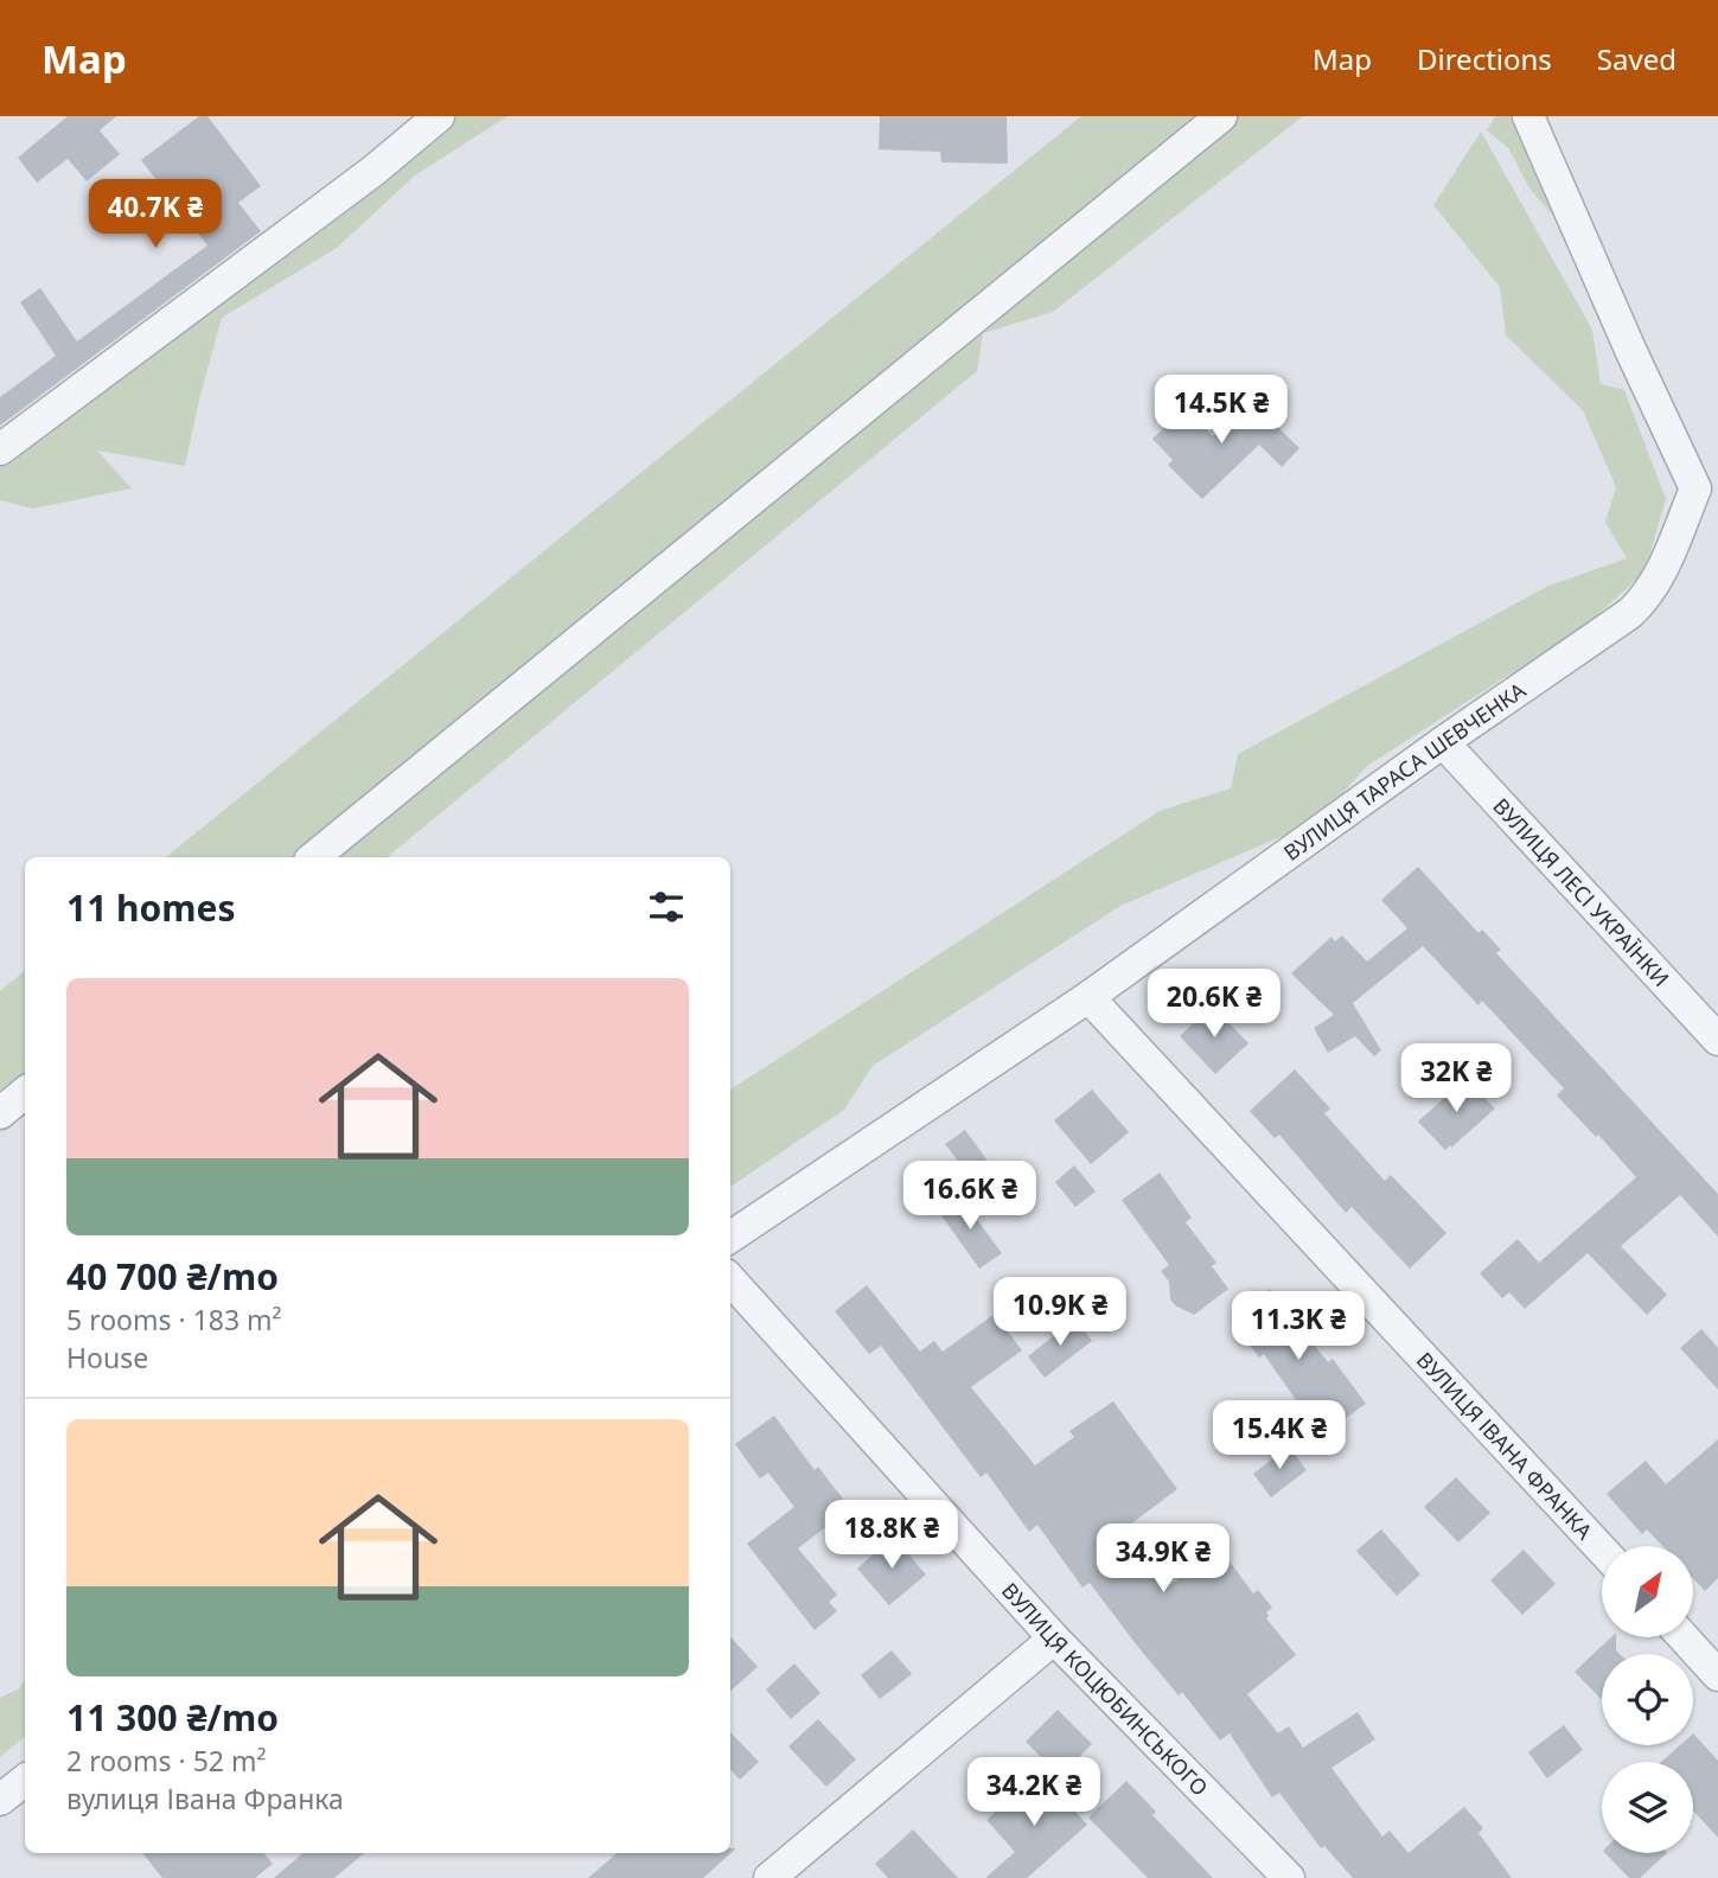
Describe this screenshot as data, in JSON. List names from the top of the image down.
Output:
{
  "streets": {
    "street": [
      "ВУЛИЦЯ ТАРАСА ШЕВЧЕНКА",
      "ВУЛИЦЯ ЛЕСІ УКРАЇНКИ",
      "ВУЛИЦЯ ІВАНА ФРАНКА",
      "ВУЛИЦЯ КОЦЮБИНСЬКОГО"
    ]
  },
  "crossings": [
    ["ВУЛИЦЯ ТАРАСА ШЕВЧЕНКА", "ВУЛИЦЯ ЛЕСІ УКРАЇНКИ"],
    ["ВУЛИЦЯ ТАРАСА ШЕВЧЕНКА", "ВУЛИЦЯ ІВАНА ФРАНКА"]
  ],
  "north": "top right",
  "page": {
    "header": "Map",
    "nav": ["Map", "Directions", "Saved"],
    "price": [
      "40.7K ₴",
      "14.5K ₴",
      "20.6K ₴",
      "32K ₴",
      "16.6K ₴",
      "10.9K ₴",
      "11.3K ₴",
      "15.4K ₴",
      "18.8K ₴",
      "34.9K ₴",
      "34.2K ₴"
    ],
    "heading": "11 homes",
    "list": [
      {
        "name": "40 700 ₴/mo",
        "note": "5 rooms · 183 m² · House"
      },
      {
        "name": "11 300 ₴/mo",
        "note": "2 rooms · 52 m² · вулиця Івана Франка"
      }
    ]
  }
}
